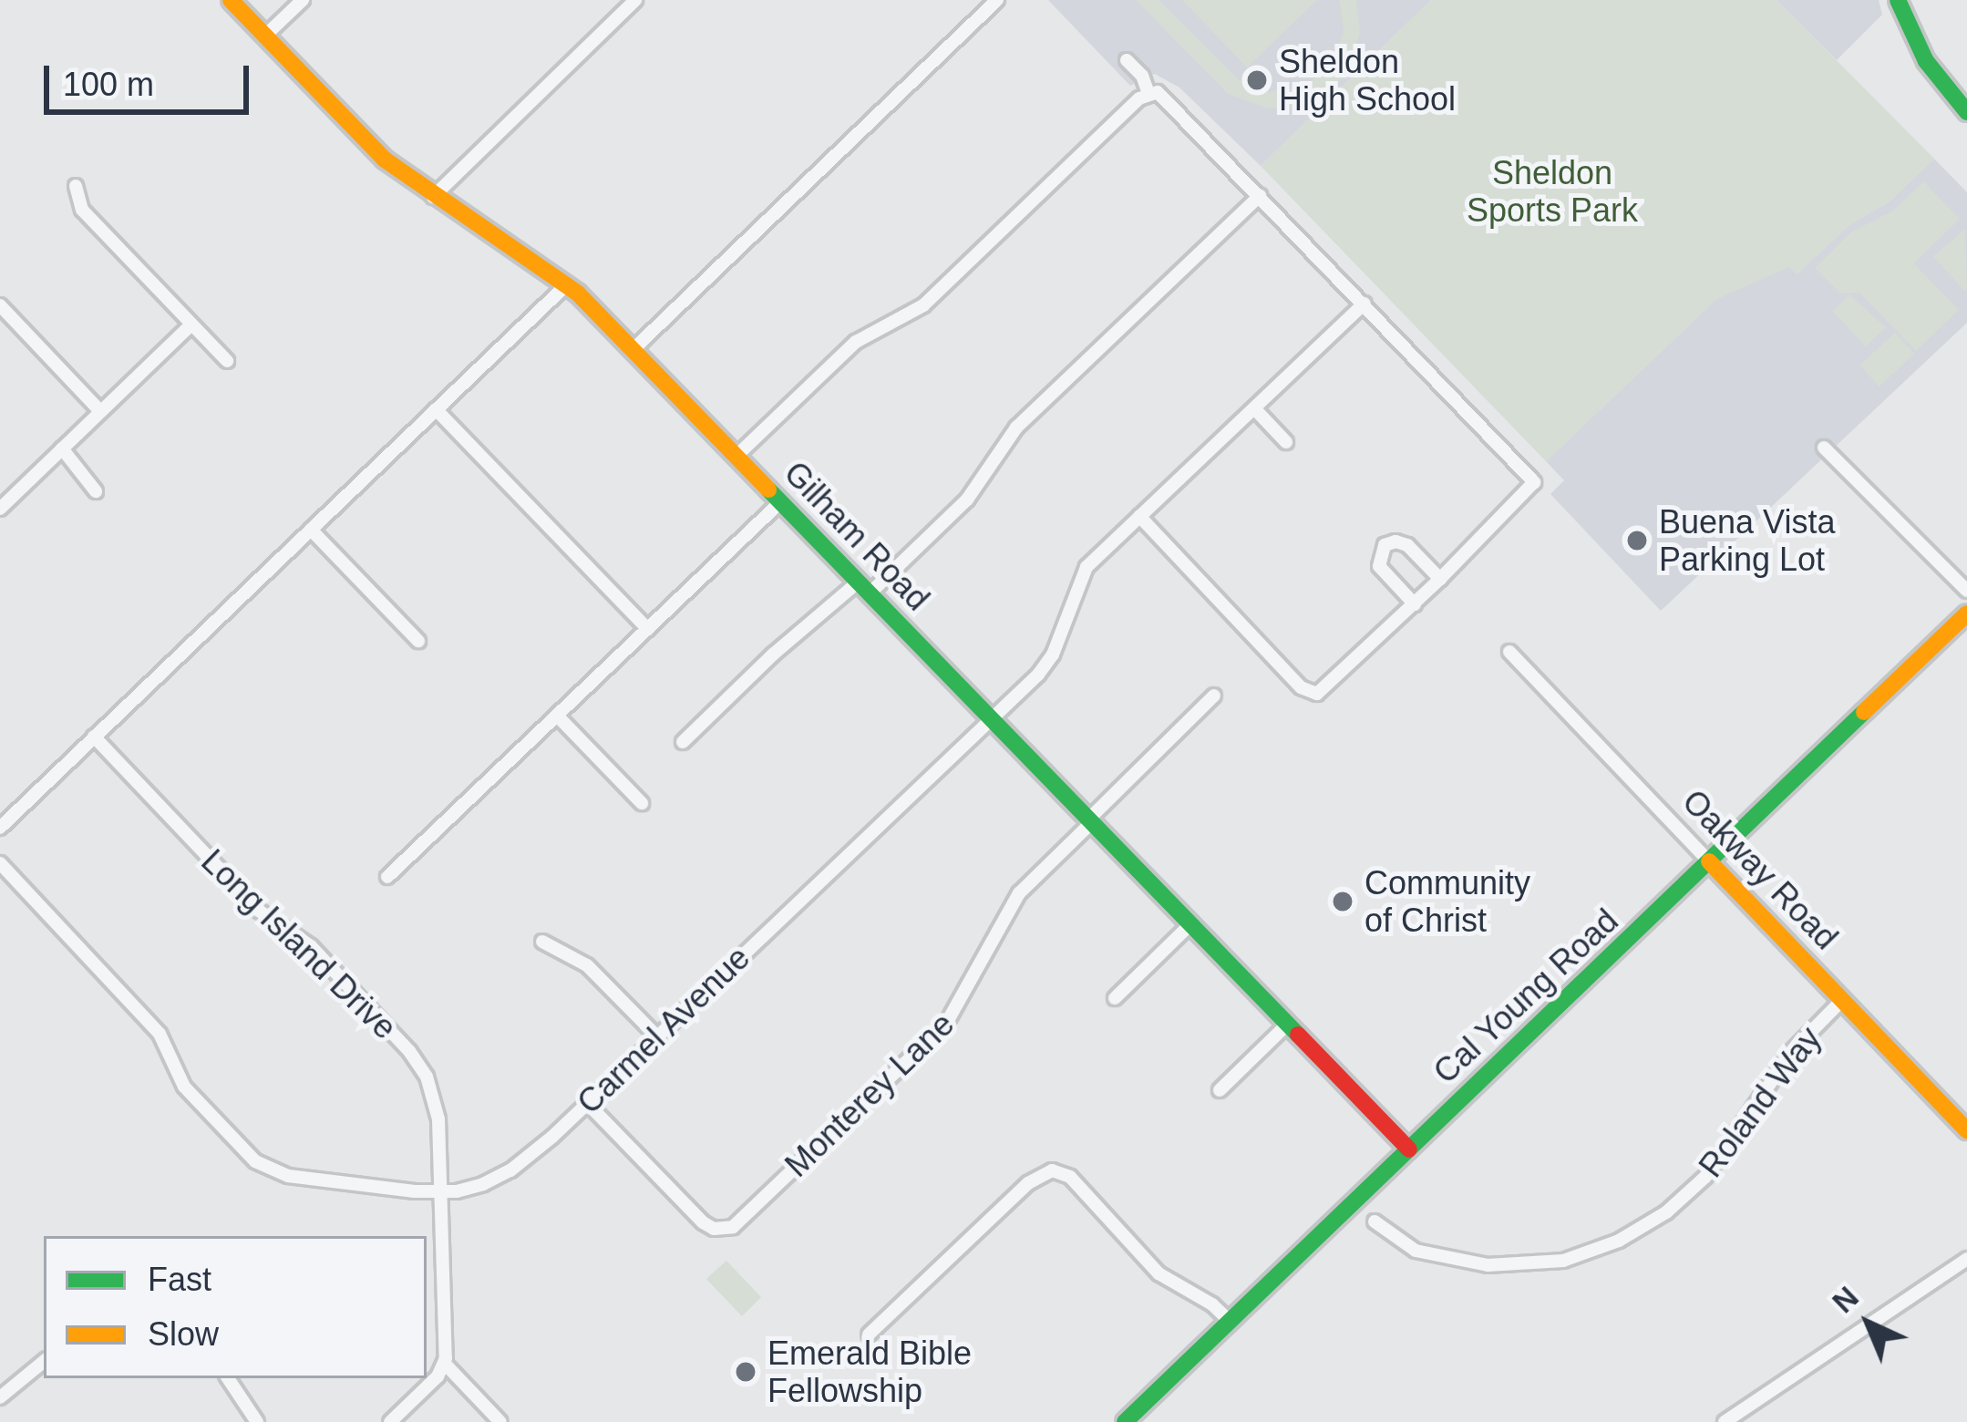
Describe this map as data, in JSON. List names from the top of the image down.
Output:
{
  "streets": {
    "street": [
      "Gilham Road",
      "Oakway Road",
      "Long Island Drive",
      "Cal Young Road",
      "Carmel Avenue",
      "Monterey Lane",
      "Roland Way"
    ]
  },
  "crossings": [
    ["Gilham Road", "Cal Young Road"],
    ["Gilham Road", "Carmel Avenue"],
    ["Gilham Road", "Monterey Lane"],
    ["Oakway Road", "Cal Young Road"],
    ["Oakway Road", "Roland Way"],
    ["Long Island Drive", "Carmel Avenue"],
    ["Carmel Avenue", "Monterey Lane"]
  ],
  "parks": ["Sheldon Sports Park"],
  "places": [
    "Sheldon High School",
    "Buena Vista Parking Lot",
    "Community of Christ",
    "Emerald Bible Fellowship"
  ],
  "legend": ["Fast", "Slow"],
  "scale_bar": "100 m",
  "north": "top left"
}
